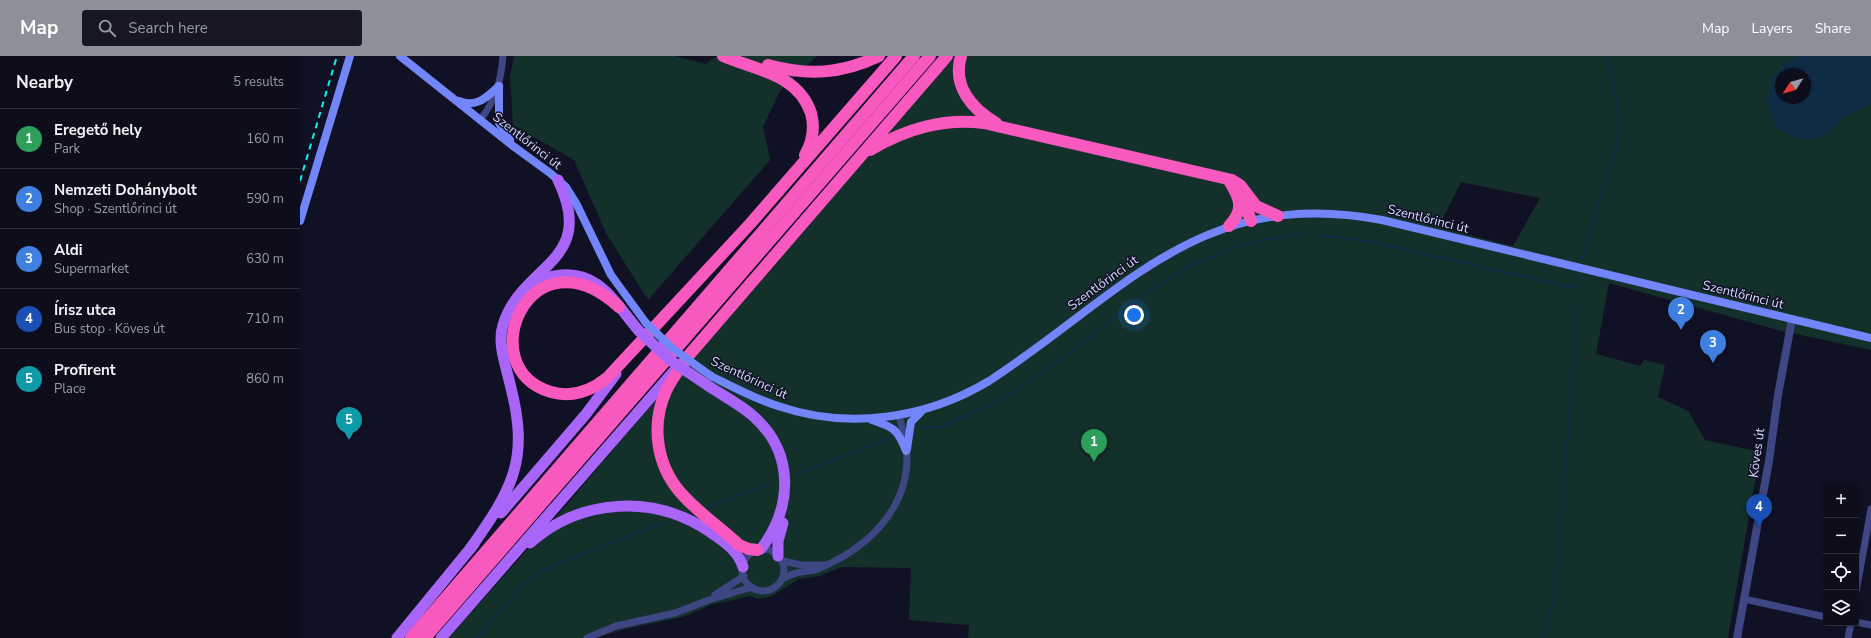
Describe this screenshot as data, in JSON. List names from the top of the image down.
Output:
{
  "streets": {
    "main road": ["Szentlőrinci út"],
    "street": ["Köves út"]
  },
  "crossings": [
    ["Szentlőrinci út", "Köves út"]
  ],
  "north": "bottom left",
  "page": {
    "header": "Map",
    "search": "Search here",
    "nav": ["Map", "Layers", "Share"],
    "heading": ["Nearby", "5 results"],
    "list": [
      {
        "mark": "1",
        "name": "Eregető hely",
        "note": "Park",
        "value": "160 m"
      },
      {
        "mark": "2",
        "name": "Nemzeti Dohánybolt",
        "note": "Shop · Szentlőrinci út",
        "value": "590 m"
      },
      {
        "mark": "3",
        "name": "Aldi",
        "note": "Supermarket",
        "value": "630 m"
      },
      {
        "mark": "4",
        "name": "Írisz utca",
        "note": "Bus stop · Köves út",
        "value": "710 m"
      },
      {
        "mark": "5",
        "name": "Profirent",
        "note": "Place",
        "value": "860 m"
      }
    ],
    "pins": [
      "2",
      "3",
      "5",
      "1",
      "4"
    ],
    "map_buttons": ["+", "−"]
  }
}
